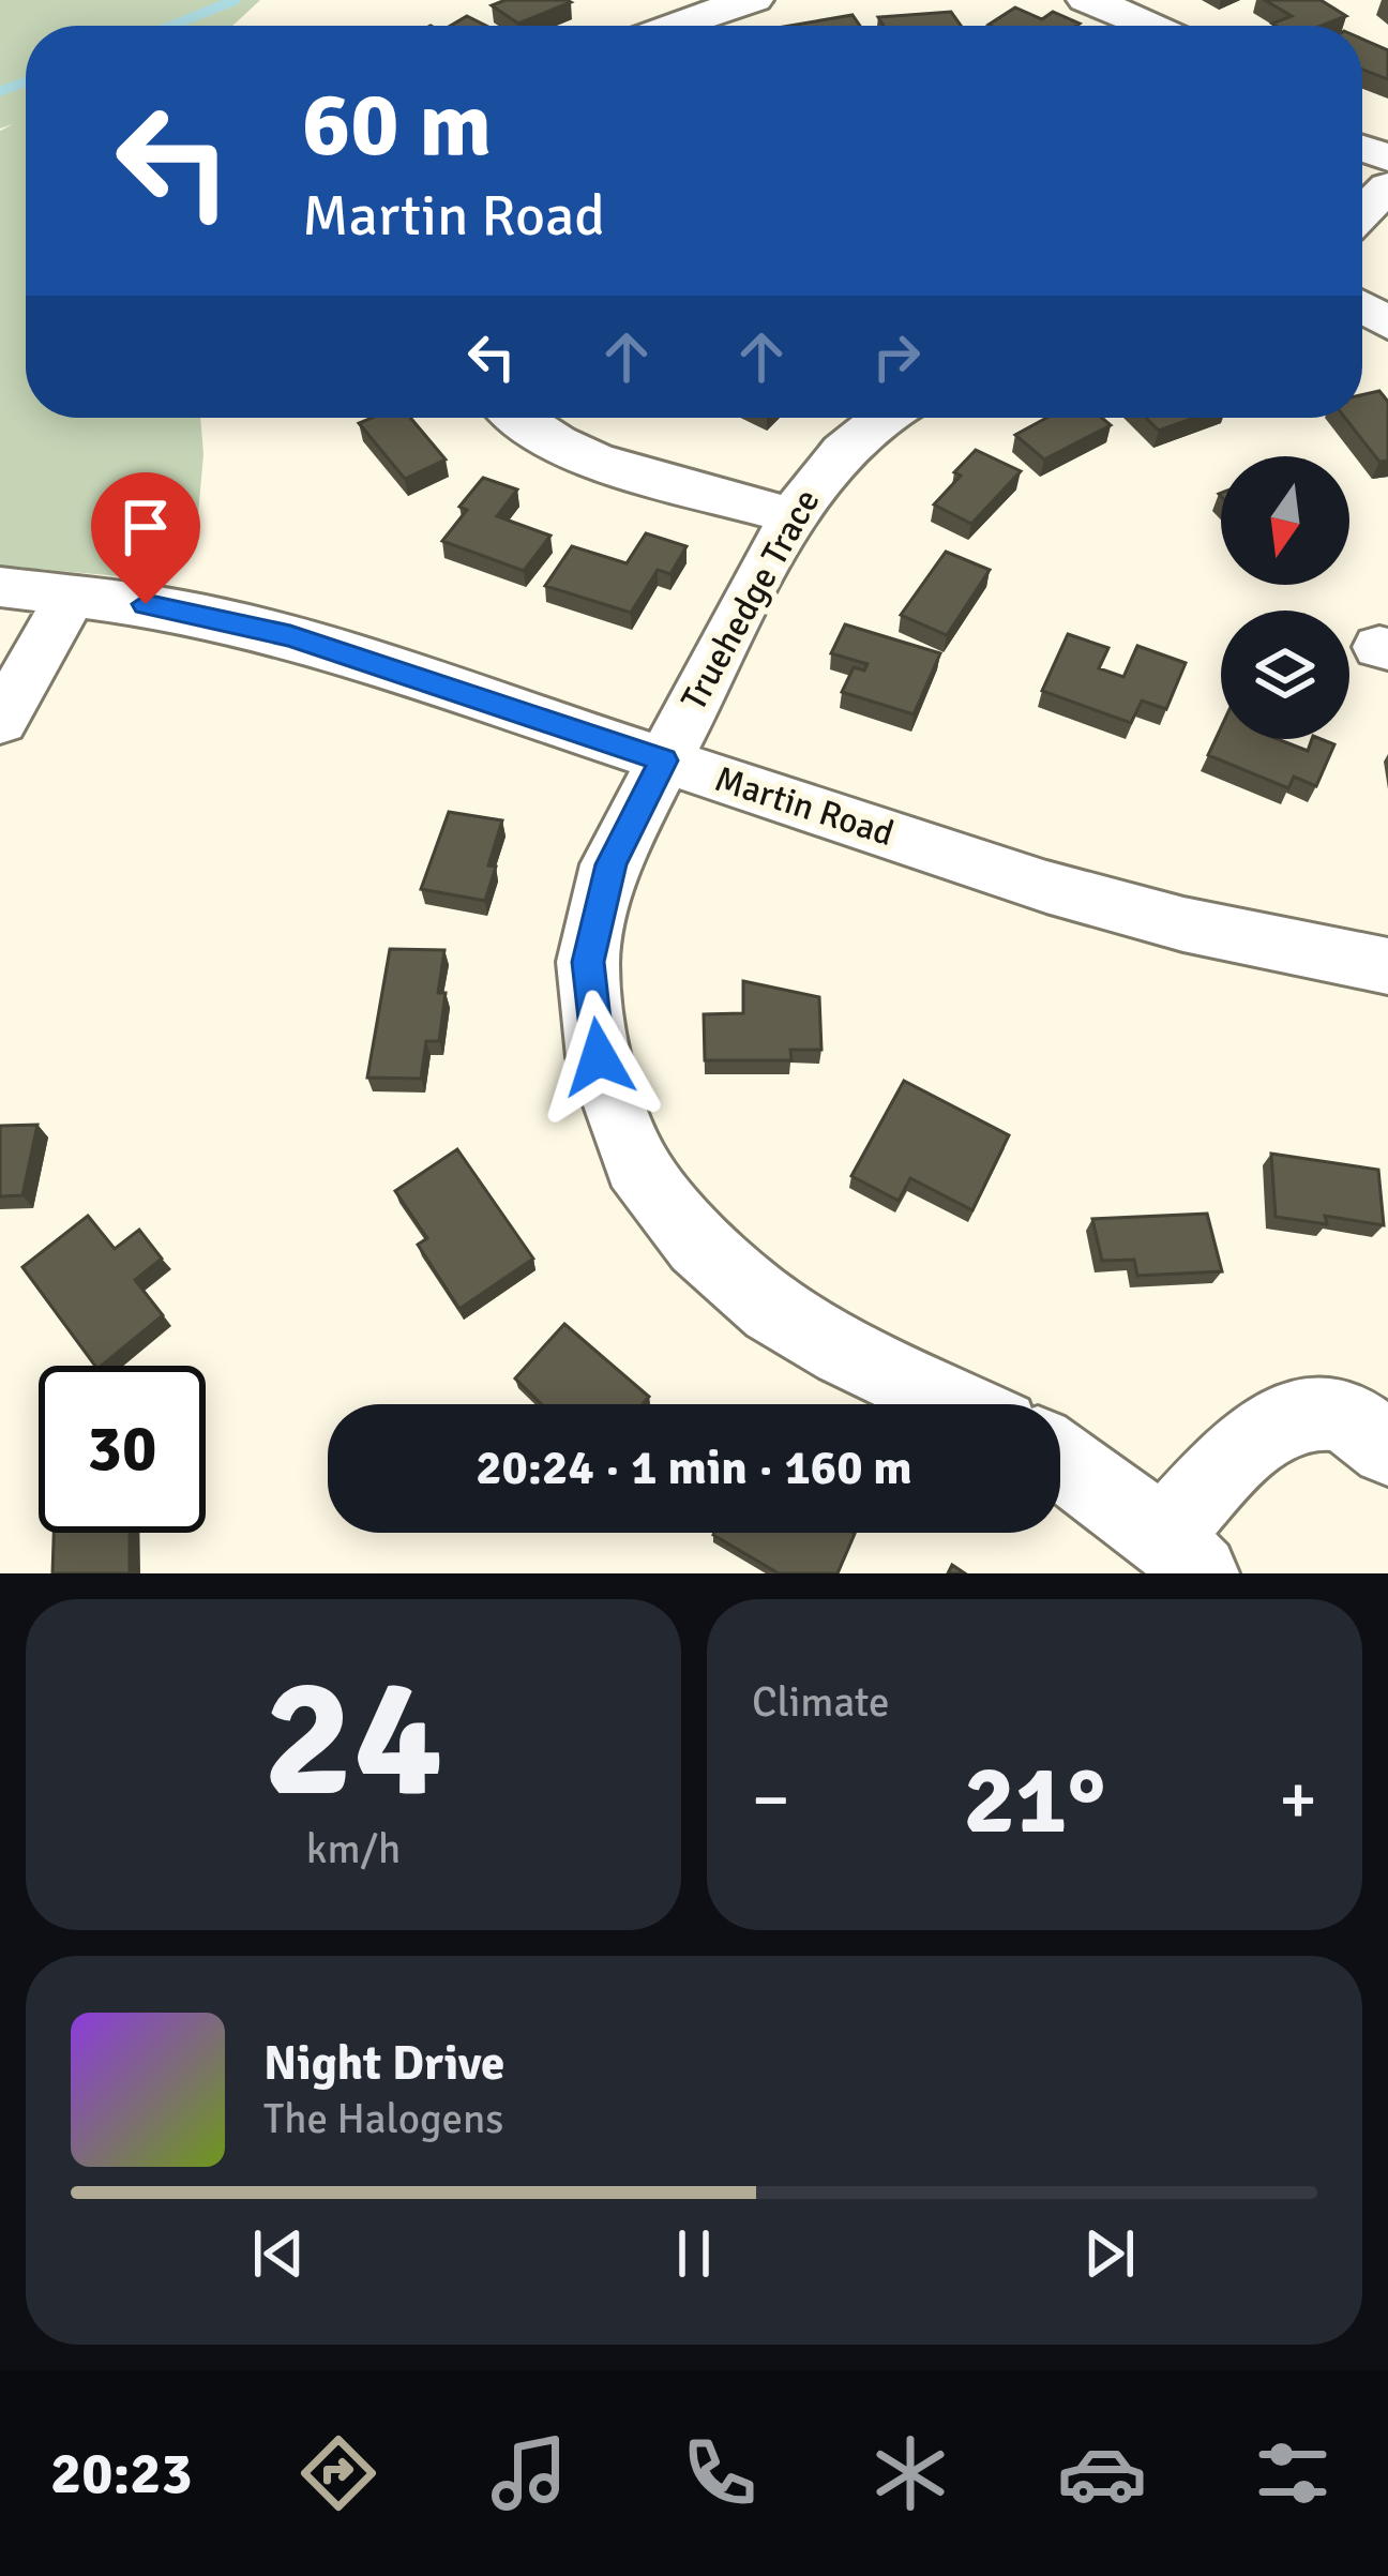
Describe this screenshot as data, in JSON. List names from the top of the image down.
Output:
{
  "streets": {
    "street": ["Truehedge Trace", "Martin Road"]
  },
  "crossings": [
    ["Truehedge Trace", "Martin Road"]
  ],
  "north": "bottom",
  "page": {
    "turn": ["60 m", "Martin Road"],
    "limit": "30",
    "trip": "20:24 · 1 min · 160 m",
    "tile": [
      ["24", "km/h"],
      "Climate"
    ],
    "heat": ["−", "21°", "+"],
    "song": ["Night Drive", "The Halogens"],
    "tabs": "20:23"
  }
}
